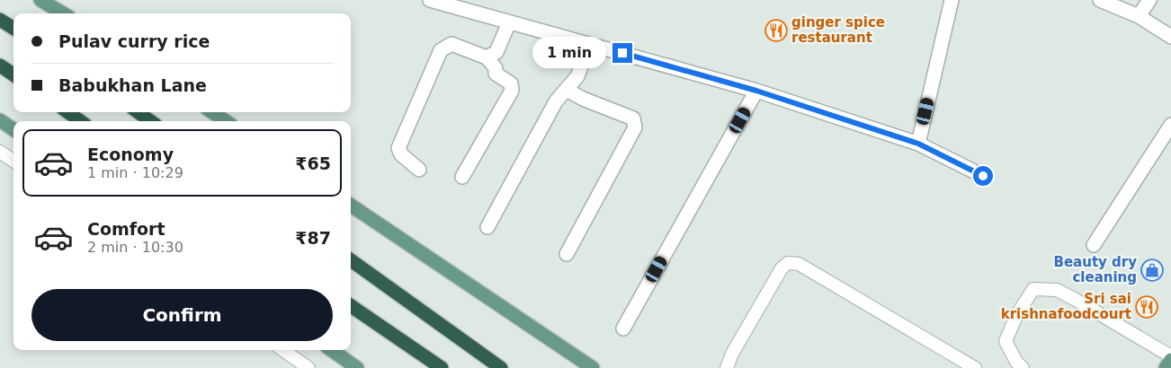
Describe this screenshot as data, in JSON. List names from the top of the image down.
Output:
{
  "places": {
    "restaurant": ["ginger spice restaurant", "Sri sai krishnafoodcourt"],
    "shop": ["Beauty dry cleaning"]
  },
  "page": {
    "banner": ["Pulav curry rice", "Babukhan Lane"],
    "bubble": "1 min",
    "list": [
      {
        "name": "Economy",
        "note": "1 min · 10:29",
        "value": "₹65"
      },
      {
        "name": "Comfort",
        "note": "2 min · 10:30",
        "value": "₹87"
      }
    ],
    "buttons": "Confirm"
  }
}
